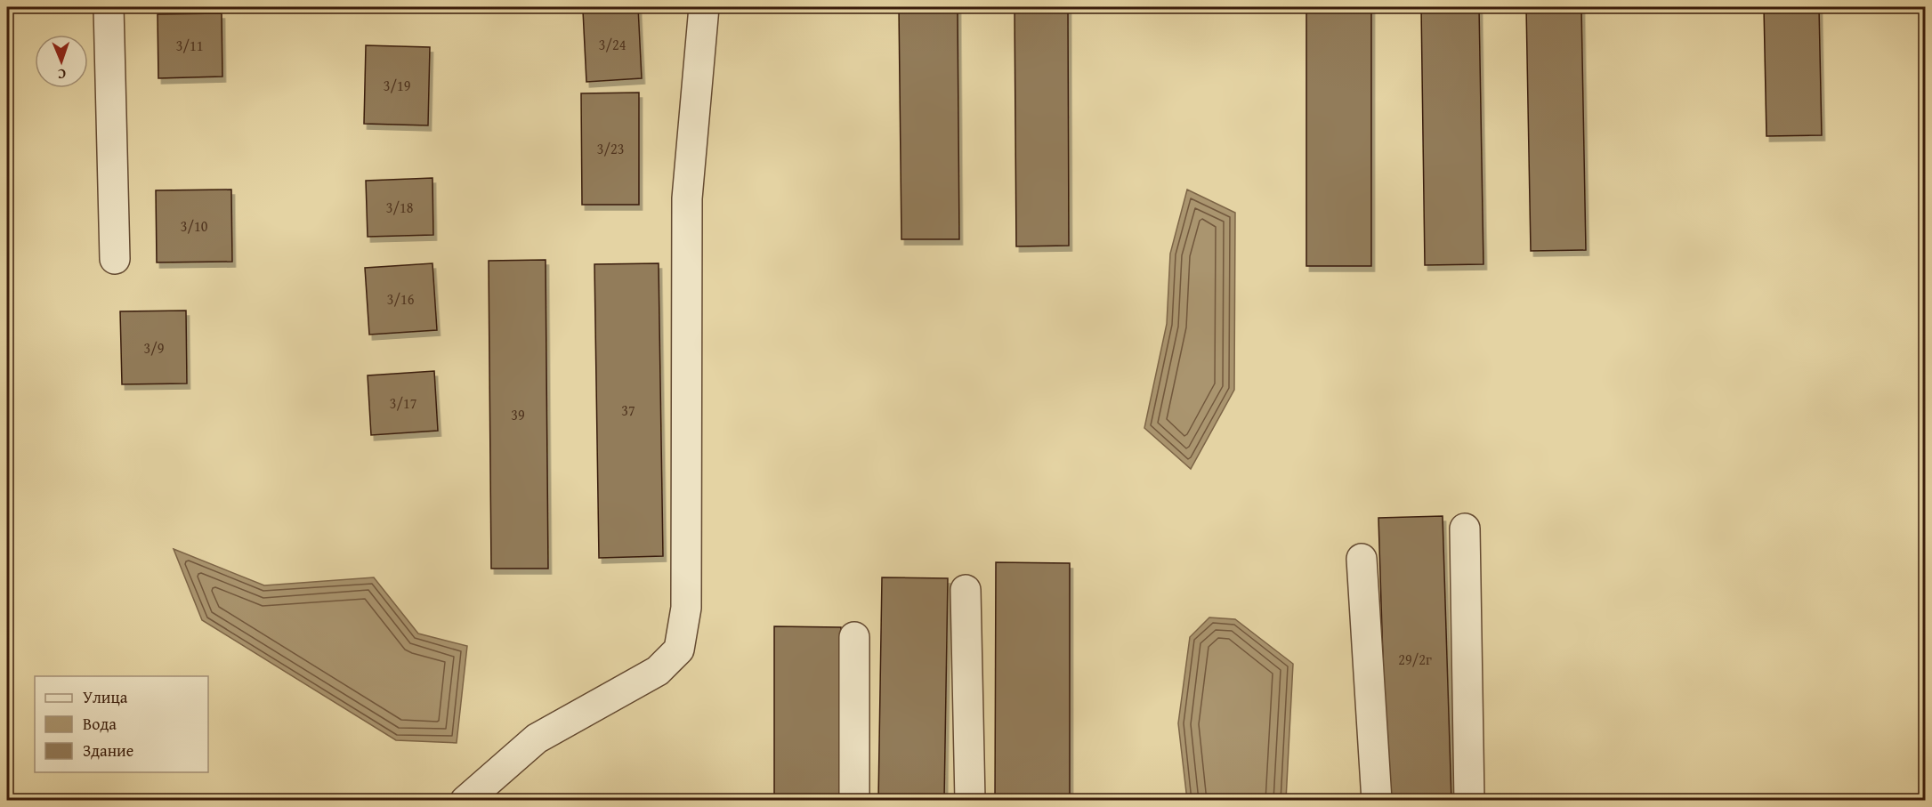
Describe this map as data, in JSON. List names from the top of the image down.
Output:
{
  "house_numbers": [
    "3/24",
    "3/11",
    "3/19",
    "3/23",
    "3/18",
    "3/10",
    "3/16",
    "3/9",
    "3/17",
    "37",
    "39",
    "29/2г"
  ],
  "legend": ["Улица", "Вода", "Здание"],
  "north": "bottom"
}
